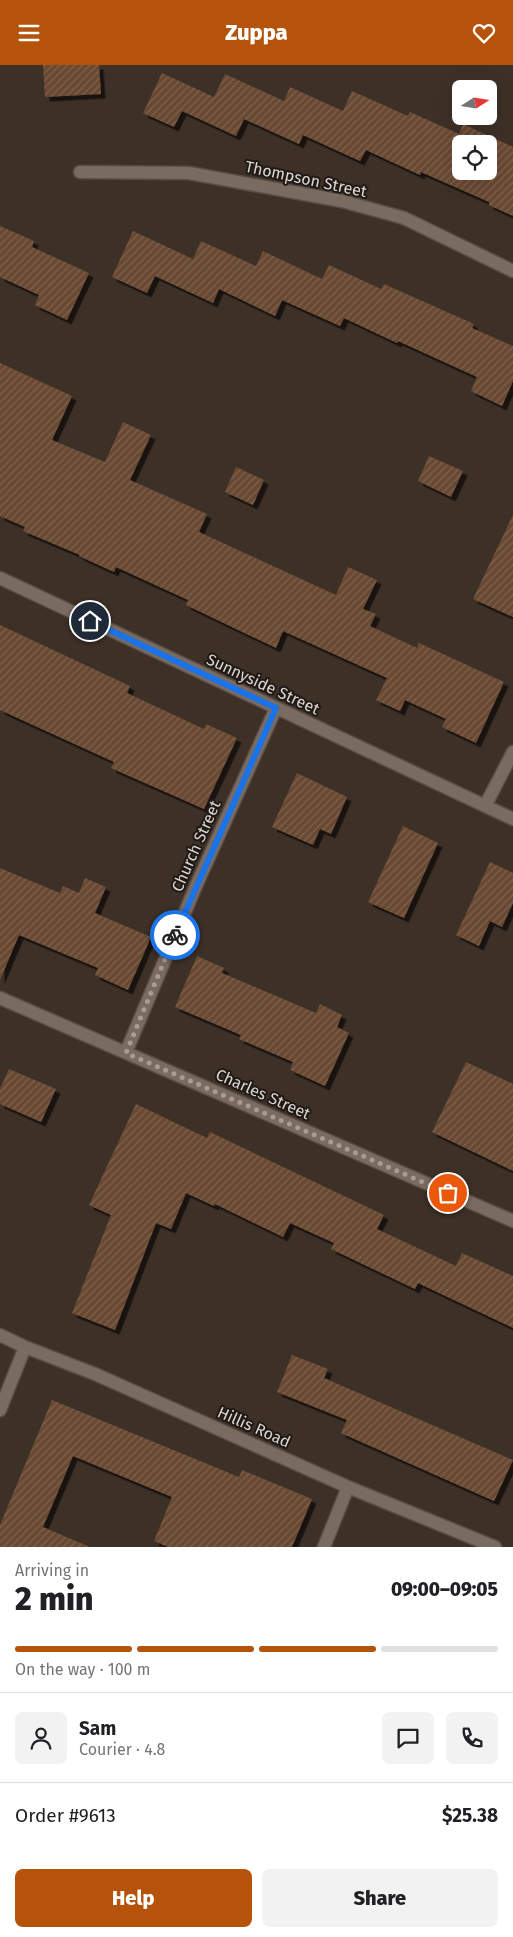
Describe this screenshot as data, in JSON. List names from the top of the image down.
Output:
{
  "streets": {
    "street": [
      "Thompson Street",
      "Sunnyside Street",
      "Church Street",
      "Charles Street",
      "Hillis Road"
    ]
  },
  "crossings": [
    ["Sunnyside Street", "Church Street"],
    ["Church Street", "Charles Street"]
  ],
  "north": "right",
  "page": {
    "header": "Zuppa",
    "heading": ["2 min", "Arriving in", "09:00–09:05"],
    "panel": [
      "Sam",
      "Courier · 4.8",
      "Order #9613",
      "$25.38"
    ],
    "bar": "On the way · 100 m",
    "buttons": ["Help", "Share"]
  }
}
